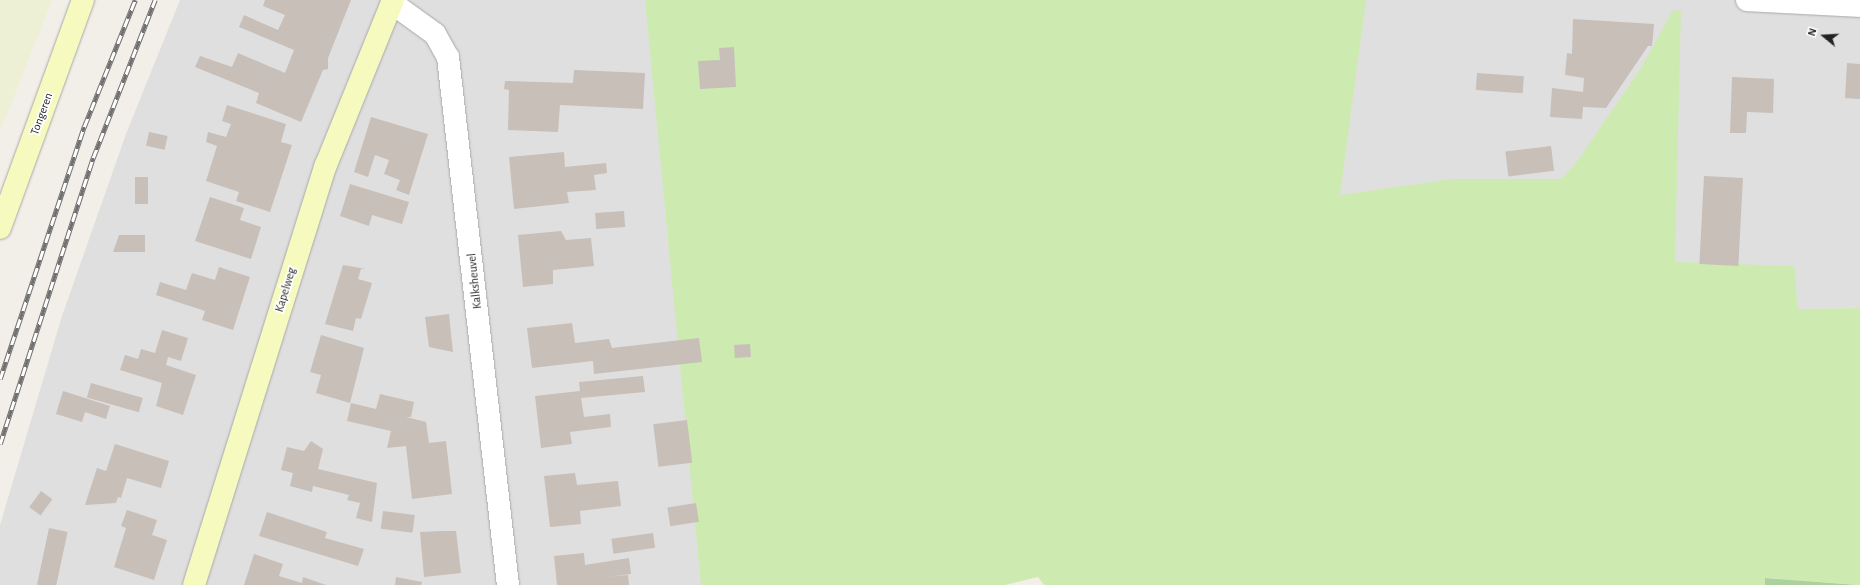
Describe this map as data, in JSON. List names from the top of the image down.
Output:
{
  "streets": {
    "main road": ["Tongeren", "Kapelweg"],
    "street": ["Kalksheuvel"]
  },
  "crossings": [
    ["Kalksheuvel", "Kapelweg"]
  ],
  "north": "left"
}
